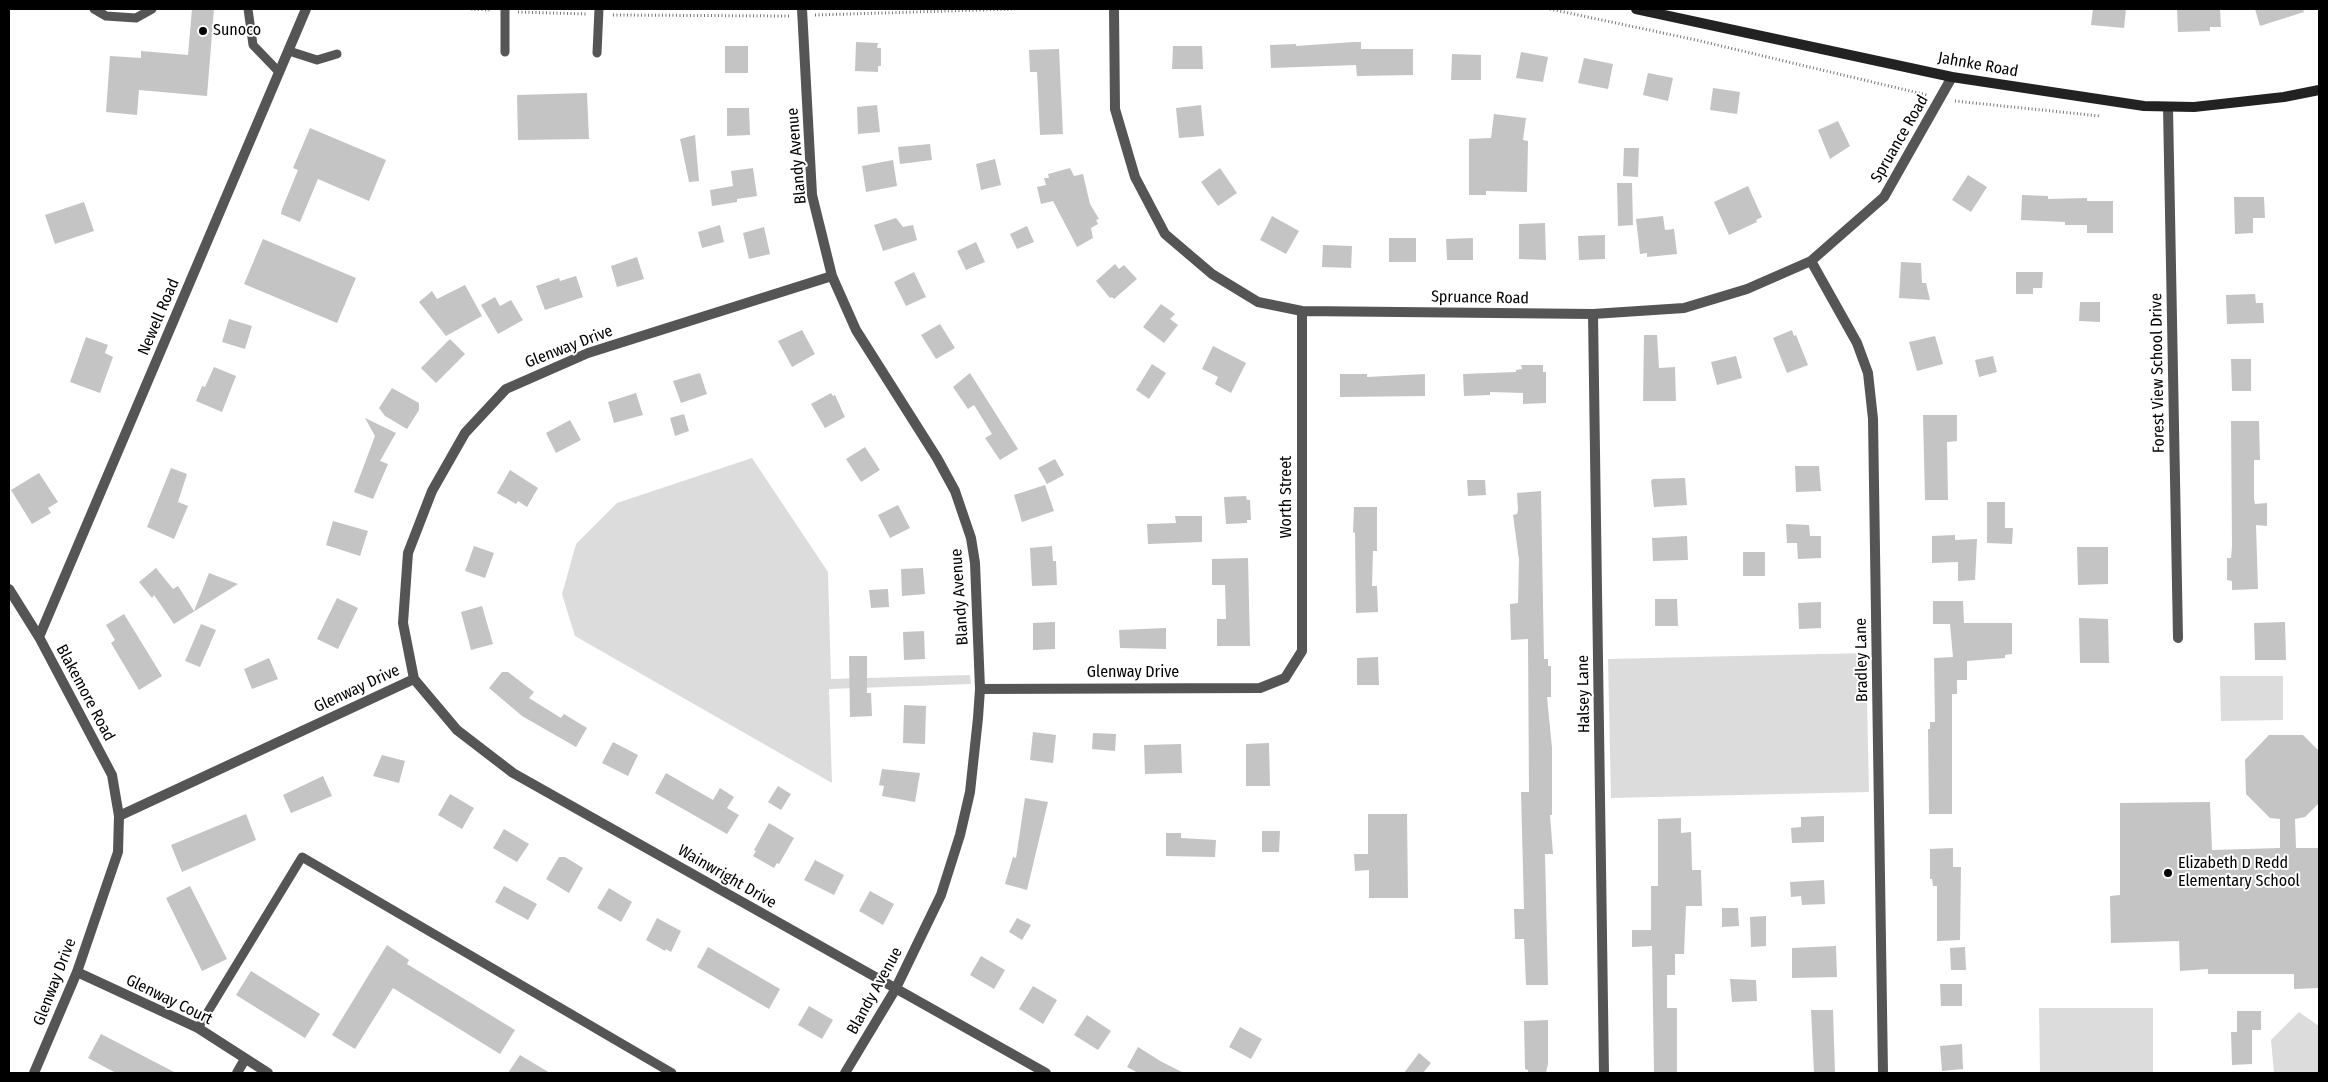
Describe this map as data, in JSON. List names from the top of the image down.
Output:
{
  "streets": {
    "main road": ["Jahnke Road"],
    "street": [
      "Spruance Road",
      "Blandy Avenue",
      "Newell Road",
      "Glenway Drive",
      "Forest View School Drive",
      "Worth Street",
      "Bradley Lane",
      "Blakemore Road",
      "Halsey Lane",
      "Wainwright Drive",
      "Glenway Court"
    ]
  },
  "crossings": [
    ["Jahnke Road", "Spruance Road"],
    ["Jahnke Road", "Forest View School Drive"],
    ["Spruance Road", "Worth Street"],
    ["Spruance Road", "Bradley Lane"],
    ["Spruance Road", "Halsey Lane"],
    ["Blandy Avenue", "Glenway Drive"],
    ["Blandy Avenue", "Wainwright Drive"],
    ["Newell Road", "Blakemore Road"],
    ["Glenway Drive", "Worth Street"],
    ["Glenway Drive", "Blakemore Road"],
    ["Glenway Drive", "Wainwright Drive"],
    ["Glenway Drive", "Glenway Court"]
  ],
  "places": ["Sunoco", "Elizabeth D Redd Elementary School"]
}
